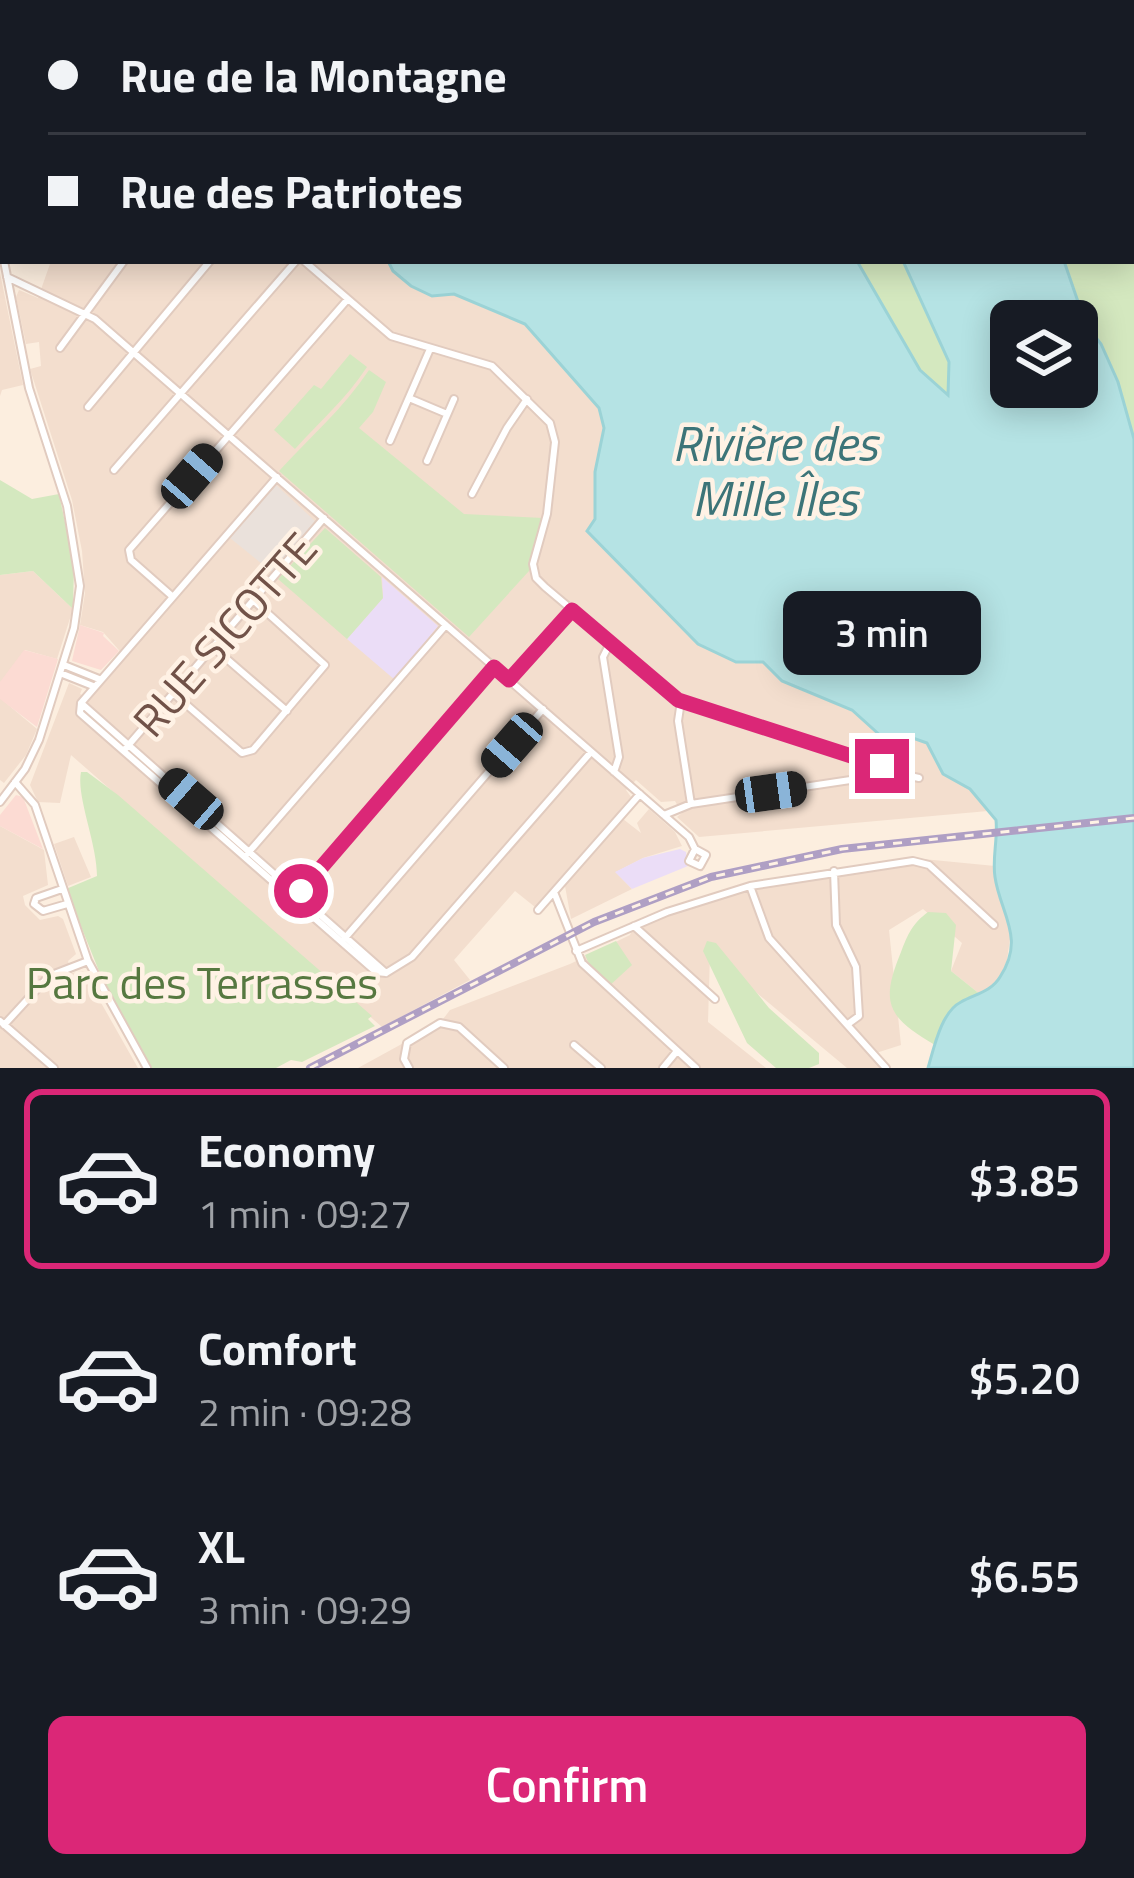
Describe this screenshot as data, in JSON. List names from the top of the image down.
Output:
{
  "streets": {
    "street": ["RUE SICOTTE"]
  },
  "water": ["Rivière des Mille Îles"],
  "parks": ["Parc des Terrasses"],
  "page": {
    "banner": ["Rue de la Montagne", "Rue des Patriotes"],
    "bubble": "3 min",
    "list": [
      {
        "name": "Economy",
        "note": "1 min · 09:27",
        "value": "$3.85"
      },
      {
        "name": "Comfort",
        "note": "2 min · 09:28",
        "value": "$5.20"
      },
      {
        "name": "XL",
        "note": "3 min · 09:29",
        "value": "$6.55"
      }
    ],
    "buttons": "Confirm"
  }
}
